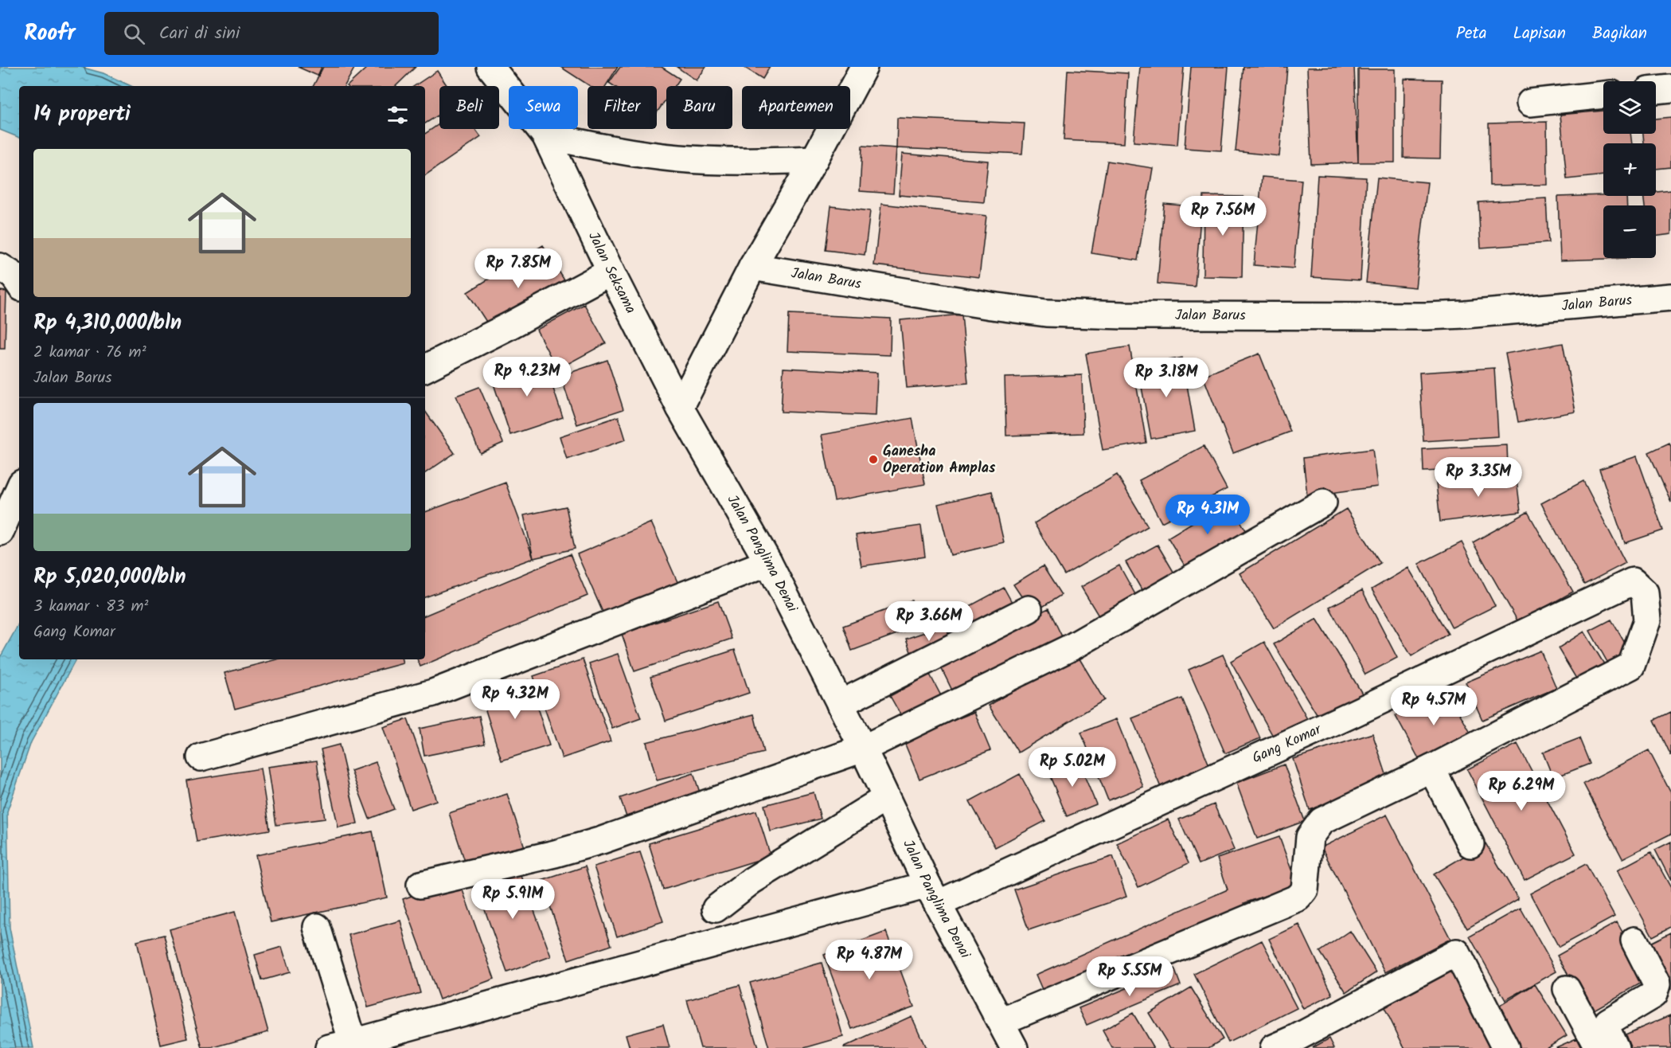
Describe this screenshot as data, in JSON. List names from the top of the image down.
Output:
{
  "streets": {
    "street": [
      "Jalan Seksama",
      "Jalan Barus",
      "Jalan Panglima Denai",
      "Gang Komar"
    ]
  },
  "crossings": [
    ["Jalan Seksama", "Jalan Panglima Denai"],
    ["Jalan Panglima Denai", "Gang Komar"]
  ],
  "places": ["Ganesha Operation Amplas"],
  "page": {
    "header": "Roofr",
    "search": "Cari di sini",
    "nav": ["Peta", "Lapisan", "Bagikan"],
    "map_buttons": ["+", "−"],
    "chip": [
      "Beli",
      "Sewa",
      "Filter",
      "Baru",
      "Apartemen"
    ],
    "heading": "14 properti",
    "list": [
      {
        "name": "Rp 4,310,000/bln",
        "note": "2 kamar · 76 m² · Jalan Barus"
      },
      {
        "name": "Rp 5,020,000/bln",
        "note": "3 kamar · 83 m² · Gang Komar"
      }
    ],
    "price": [
      "Rp 7.56M",
      "Rp 7.85M",
      "Rp 9.23M",
      "Rp 3.18M",
      "Rp 3.35M",
      "Rp 4.31M",
      "Rp 3.66M",
      "Rp 4.32M",
      "Rp 4.57M",
      "Rp 5.02M",
      "Rp 6.29M",
      "Rp 5.91M",
      "Rp 4.87M",
      "Rp 5.55M"
    ]
  }
}
